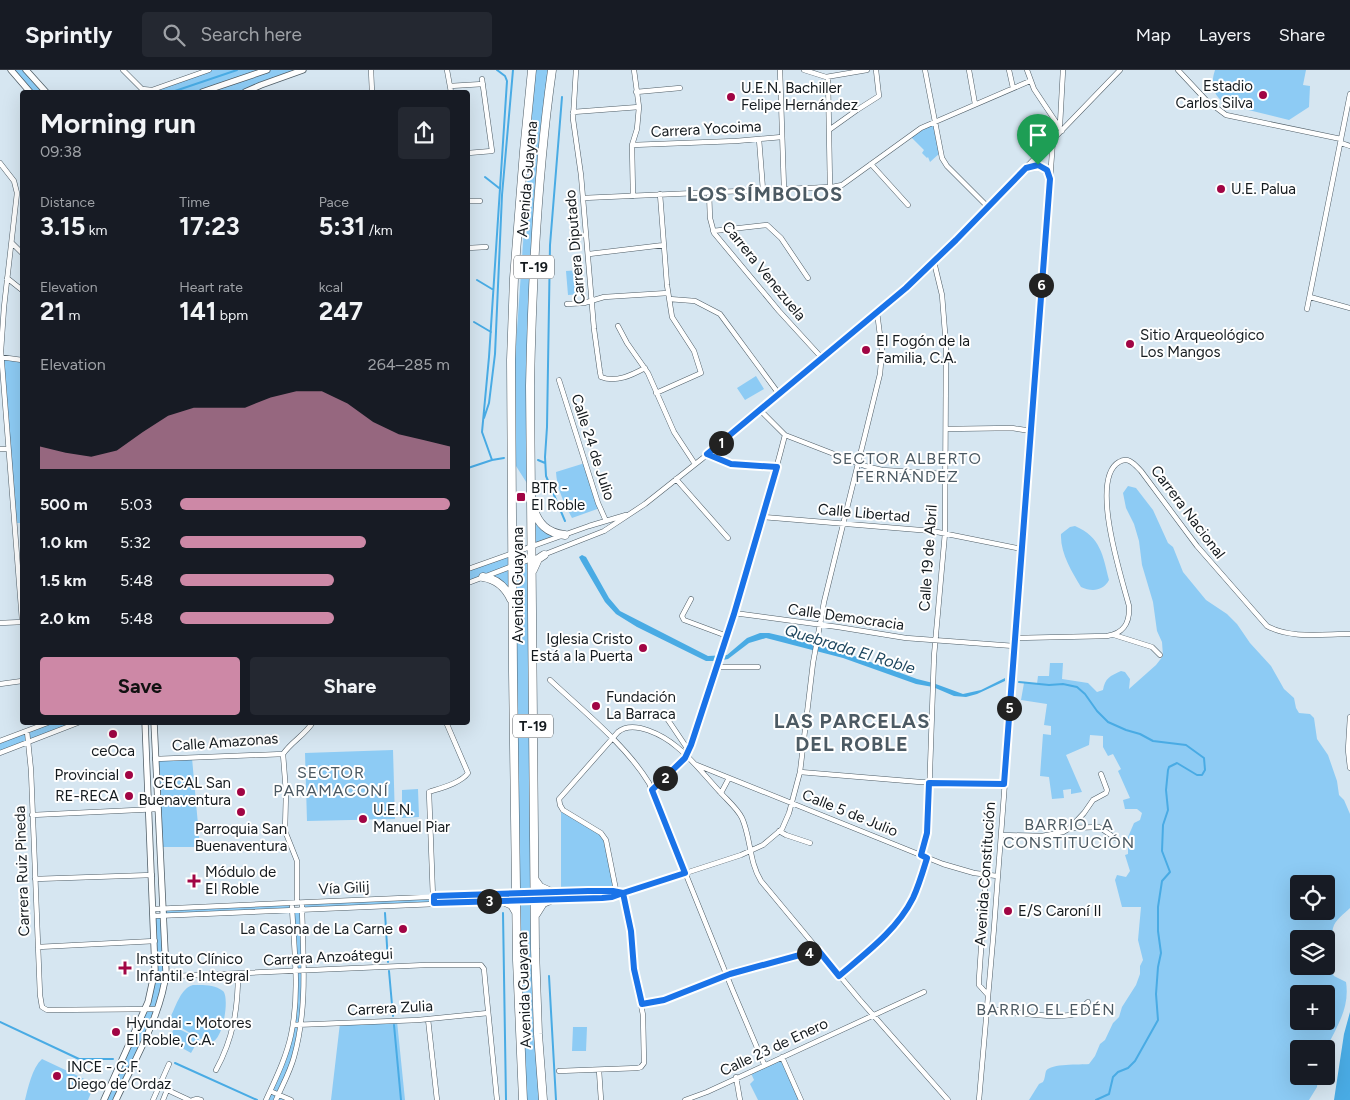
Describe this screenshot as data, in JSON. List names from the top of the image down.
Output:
{
  "streets": {
    "highway": ["Avenida Guayana", "T-19"],
    "street": [
      "Carrera Yocoima",
      "Carrera Diputado",
      "Carrera Venezuela",
      "Calle 24 de Julio",
      "Carrera Nacional",
      "Calle Libertad",
      "Calle 19 de Abril",
      "Calle Democracia",
      "Calle Amazonas",
      "Calle 5 de Julio",
      "Carrera Ruiz Pineda",
      "Avenida Constitución",
      "Vía Gilij",
      "Carrera Anzoátegui",
      "Carrera Zulia",
      "Calle 23 de Enero"
    ]
  },
  "crossings": [
    ["Avenida Guayana", "Vía Gilij"],
    ["Calle Libertad", "Calle 19 de Abril"],
    ["Calle Libertad", "Avenida Constitución"],
    ["Calle 19 de Abril", "Calle Democracia"],
    ["Calle 19 de Abril", "Calle 5 de Julio"],
    ["Calle Democracia", "Avenida Constitución"],
    ["Calle 5 de Julio", "Avenida Constitución"],
    ["Carrera Anzoátegui", "Carrera Zulia"]
  ],
  "districts": [
    "LOS SÍMBOLOS",
    "SECTOR ALBERTO FERNÁNDEZ",
    "LAS PARCELAS DEL ROBLE",
    "SECTOR PARAMACONÍ",
    "BARRIO LA CONSTITUCIÓN",
    "BARRIO EL EDÉN"
  ],
  "water": ["Quebrada El Roble"],
  "places": {
    "other": [
      "Estadio Carlos Silva",
      "U.E.N. Bachiller Felipe Hernández",
      "U.E. Palua",
      "Sitio Arqueológico Los Mangos",
      "El Fogón de la Familia, C.A.",
      "Iglesia Cristo Está a la Puerta",
      "Fundación La Barraca",
      "ceOca",
      "Provincial",
      "CECAL San Buenaventura",
      "RE-RECA",
      "Parroquia San Buenaventura",
      "U.E.N. Manuel Piar",
      "E/S Caroní II",
      "La Casona de La Carne",
      "Hyundai - Motores El Roble, C.A.",
      "INCE - C.F. Diego de Ordaz"
    ],
    "transit": ["BTR - El Roble"],
    "health": ["Módulo de El Roble", "Instituto Clínico Infantil e Integral"]
  },
  "page": {
    "header": "Sprintly",
    "search": "Search here",
    "nav": ["Map", "Layers", "Share"],
    "heading": ["Morning run", "09:38"],
    "stats": [
      ["Distance", "3.15 km"],
      ["Time", "17:23"],
      ["Pace", "5:31 /km"],
      ["Elevation", "21 m"],
      ["Heart rate", "141 bpm"],
      ["kcal", "247"]
    ],
    "pins": [
      "6",
      "1",
      "5",
      "2",
      "3",
      "4"
    ],
    "chart": ["Elevation", "264–285 m"],
    "list": [
      {
        "name": "500 m",
        "note": "5:03"
      },
      {
        "name": "1.0 km",
        "note": "5:32"
      },
      {
        "name": "1.5 km",
        "note": "5:48"
      },
      {
        "name": "2.0 km",
        "note": "5:48"
      }
    ],
    "buttons": ["Save", "Share"],
    "map_buttons": ["+", "−"]
  }
}
